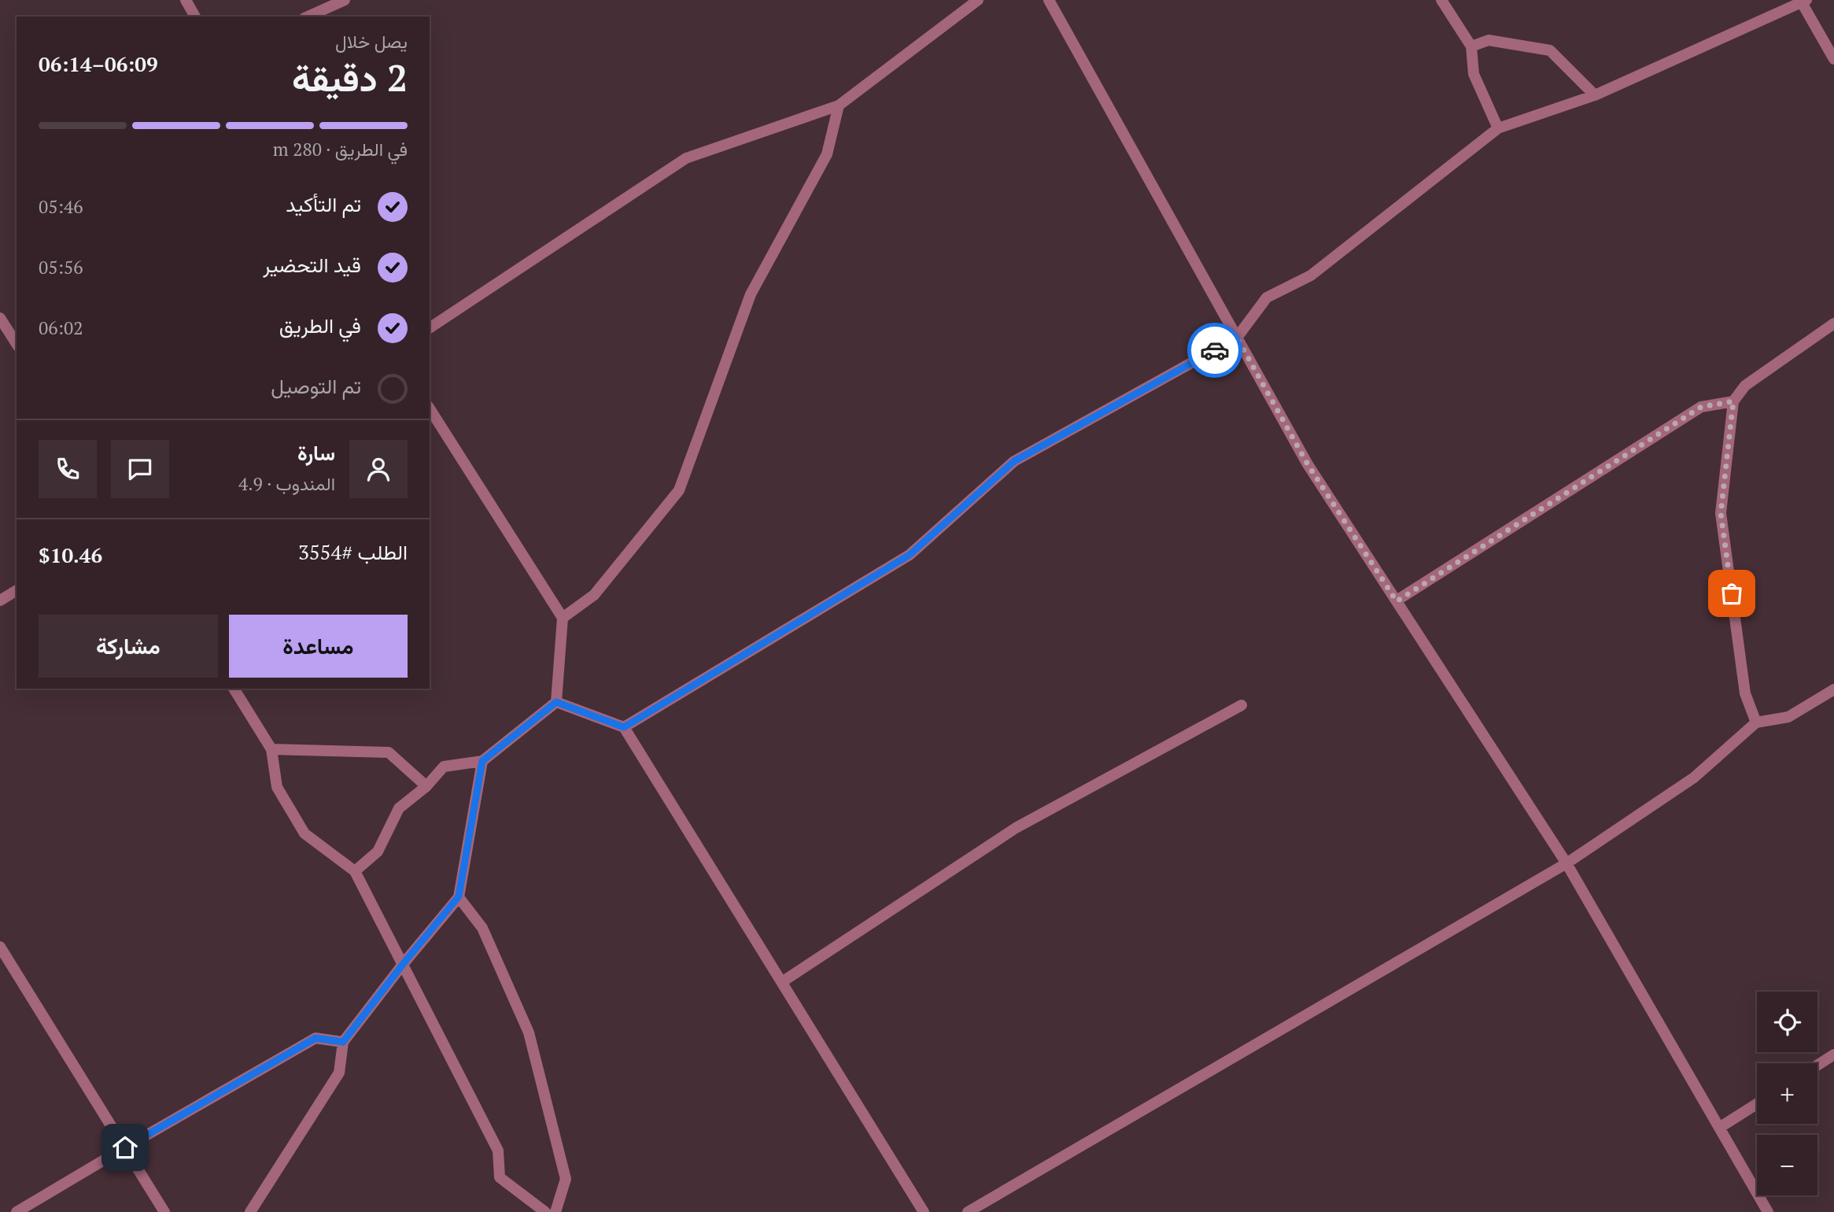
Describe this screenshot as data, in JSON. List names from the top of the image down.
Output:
{
  "page": {
    "heading": ["2 دقيقة", "يصل خلال", "06:09–06:14"],
    "panel": [
      "سارة",
      "المندوب · 4.9",
      "الطلب #3554",
      "$10.46"
    ],
    "bar": "في الطريق · 280 m",
    "list": [
      ["تم التأكيد", "05:46"],
      ["قيد التحضير", "05:56"],
      ["في الطريق", "06:02"],
      "تم التوصيل"
    ],
    "buttons": ["مساعدة", "مشاركة"],
    "map_buttons": ["+", "−"]
  }
}
